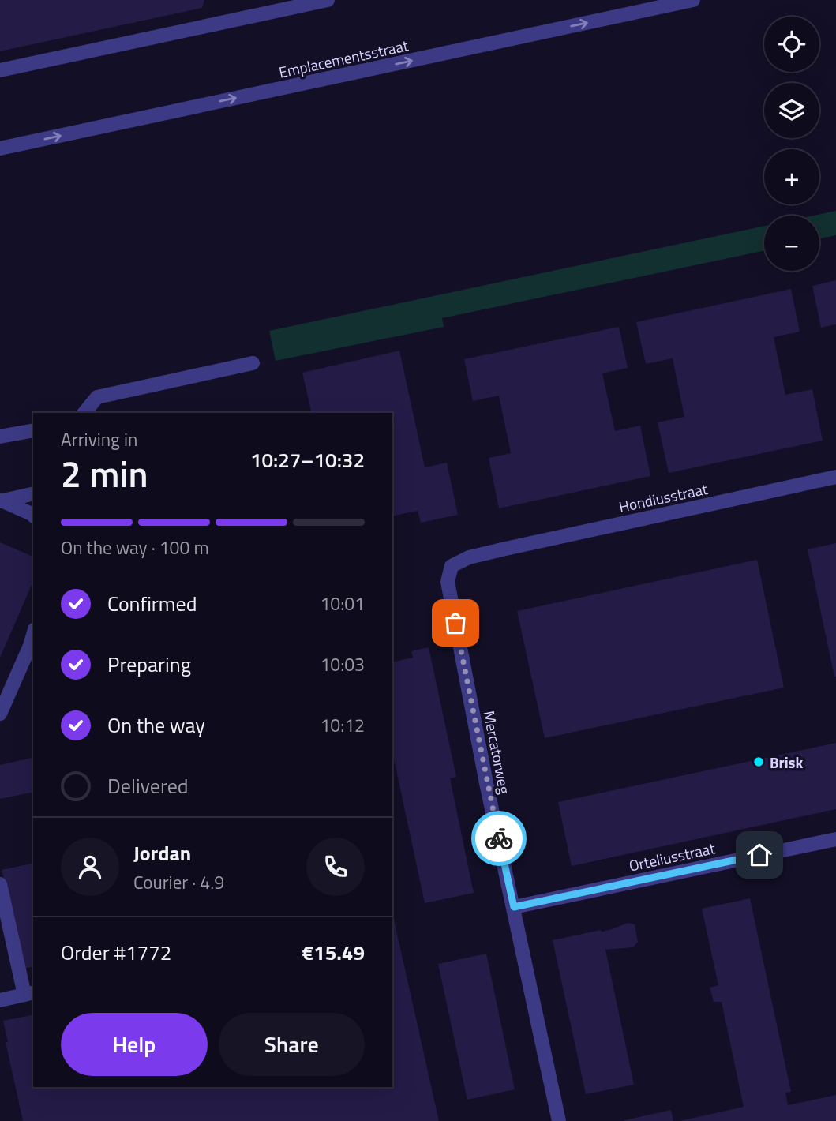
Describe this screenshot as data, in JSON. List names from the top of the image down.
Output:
{
  "streets": {
    "street": [
      "Emplacementsstraat",
      "Hondiusstraat",
      "Mercatorweg",
      "Orteliusstraat"
    ]
  },
  "crossings": [
    ["Hondiusstraat", "Mercatorweg"],
    ["Mercatorweg", "Orteliusstraat"]
  ],
  "places": ["Brisk"],
  "page": {
    "map_buttons": ["+", "−"],
    "heading": ["2 min", "Arriving in", "10:27–10:32"],
    "panel": [
      "Jordan",
      "Courier · 4.9",
      "Order #1772",
      "€15.49"
    ],
    "bar": "On the way · 100 m",
    "list": [
      ["Confirmed", "10:01"],
      ["Preparing", "10:03"],
      ["On the way", "10:12"],
      "Delivered"
    ],
    "buttons": ["Help", "Share"]
  }
}
